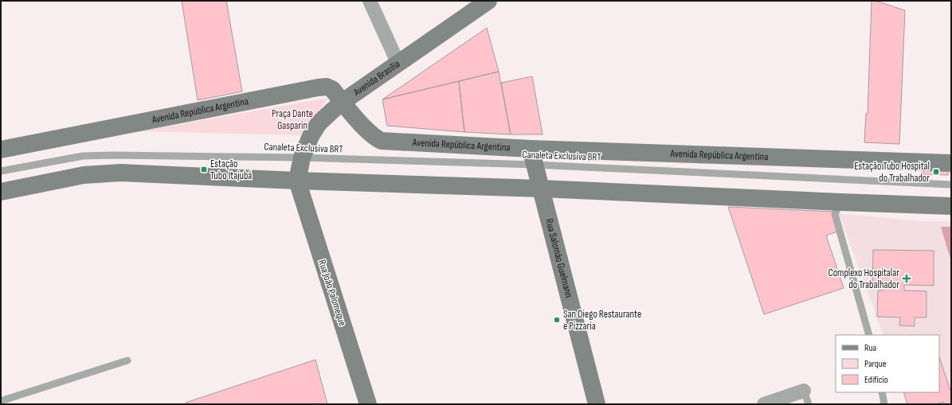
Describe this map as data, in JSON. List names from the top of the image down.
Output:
{
  "streets": {
    "street": [
      "Avenida Brasília",
      "Avenida República Argentina",
      "Rua Salomão Guelmann",
      "Rua João Palomeque"
    ],
    "lane": ["Canaleta Exclusiva BRT"]
  },
  "crossings": [
    ["Avenida Brasília", "Avenida República Argentina"],
    ["Avenida Brasília", "Canaleta Exclusiva BRT"],
    ["Avenida Brasília", "Rua João Palomeque"],
    ["Avenida República Argentina", "Rua Salomão Guelmann"],
    ["Canaleta Exclusiva BRT", "Rua Salomão Guelmann"]
  ],
  "parks": ["Praça Dante Gasparin"],
  "places": {
    "transit": ["Estação Tubo Itajubá", "Estação Tubo Hospital do Trabalhador"],
    "health": ["Complexo Hospitalar do Trabalhador"],
    "other": ["San Diego Restaurante e Pizzaria"]
  },
  "legend": ["Rua", "Parque", "Edifício"]
}
